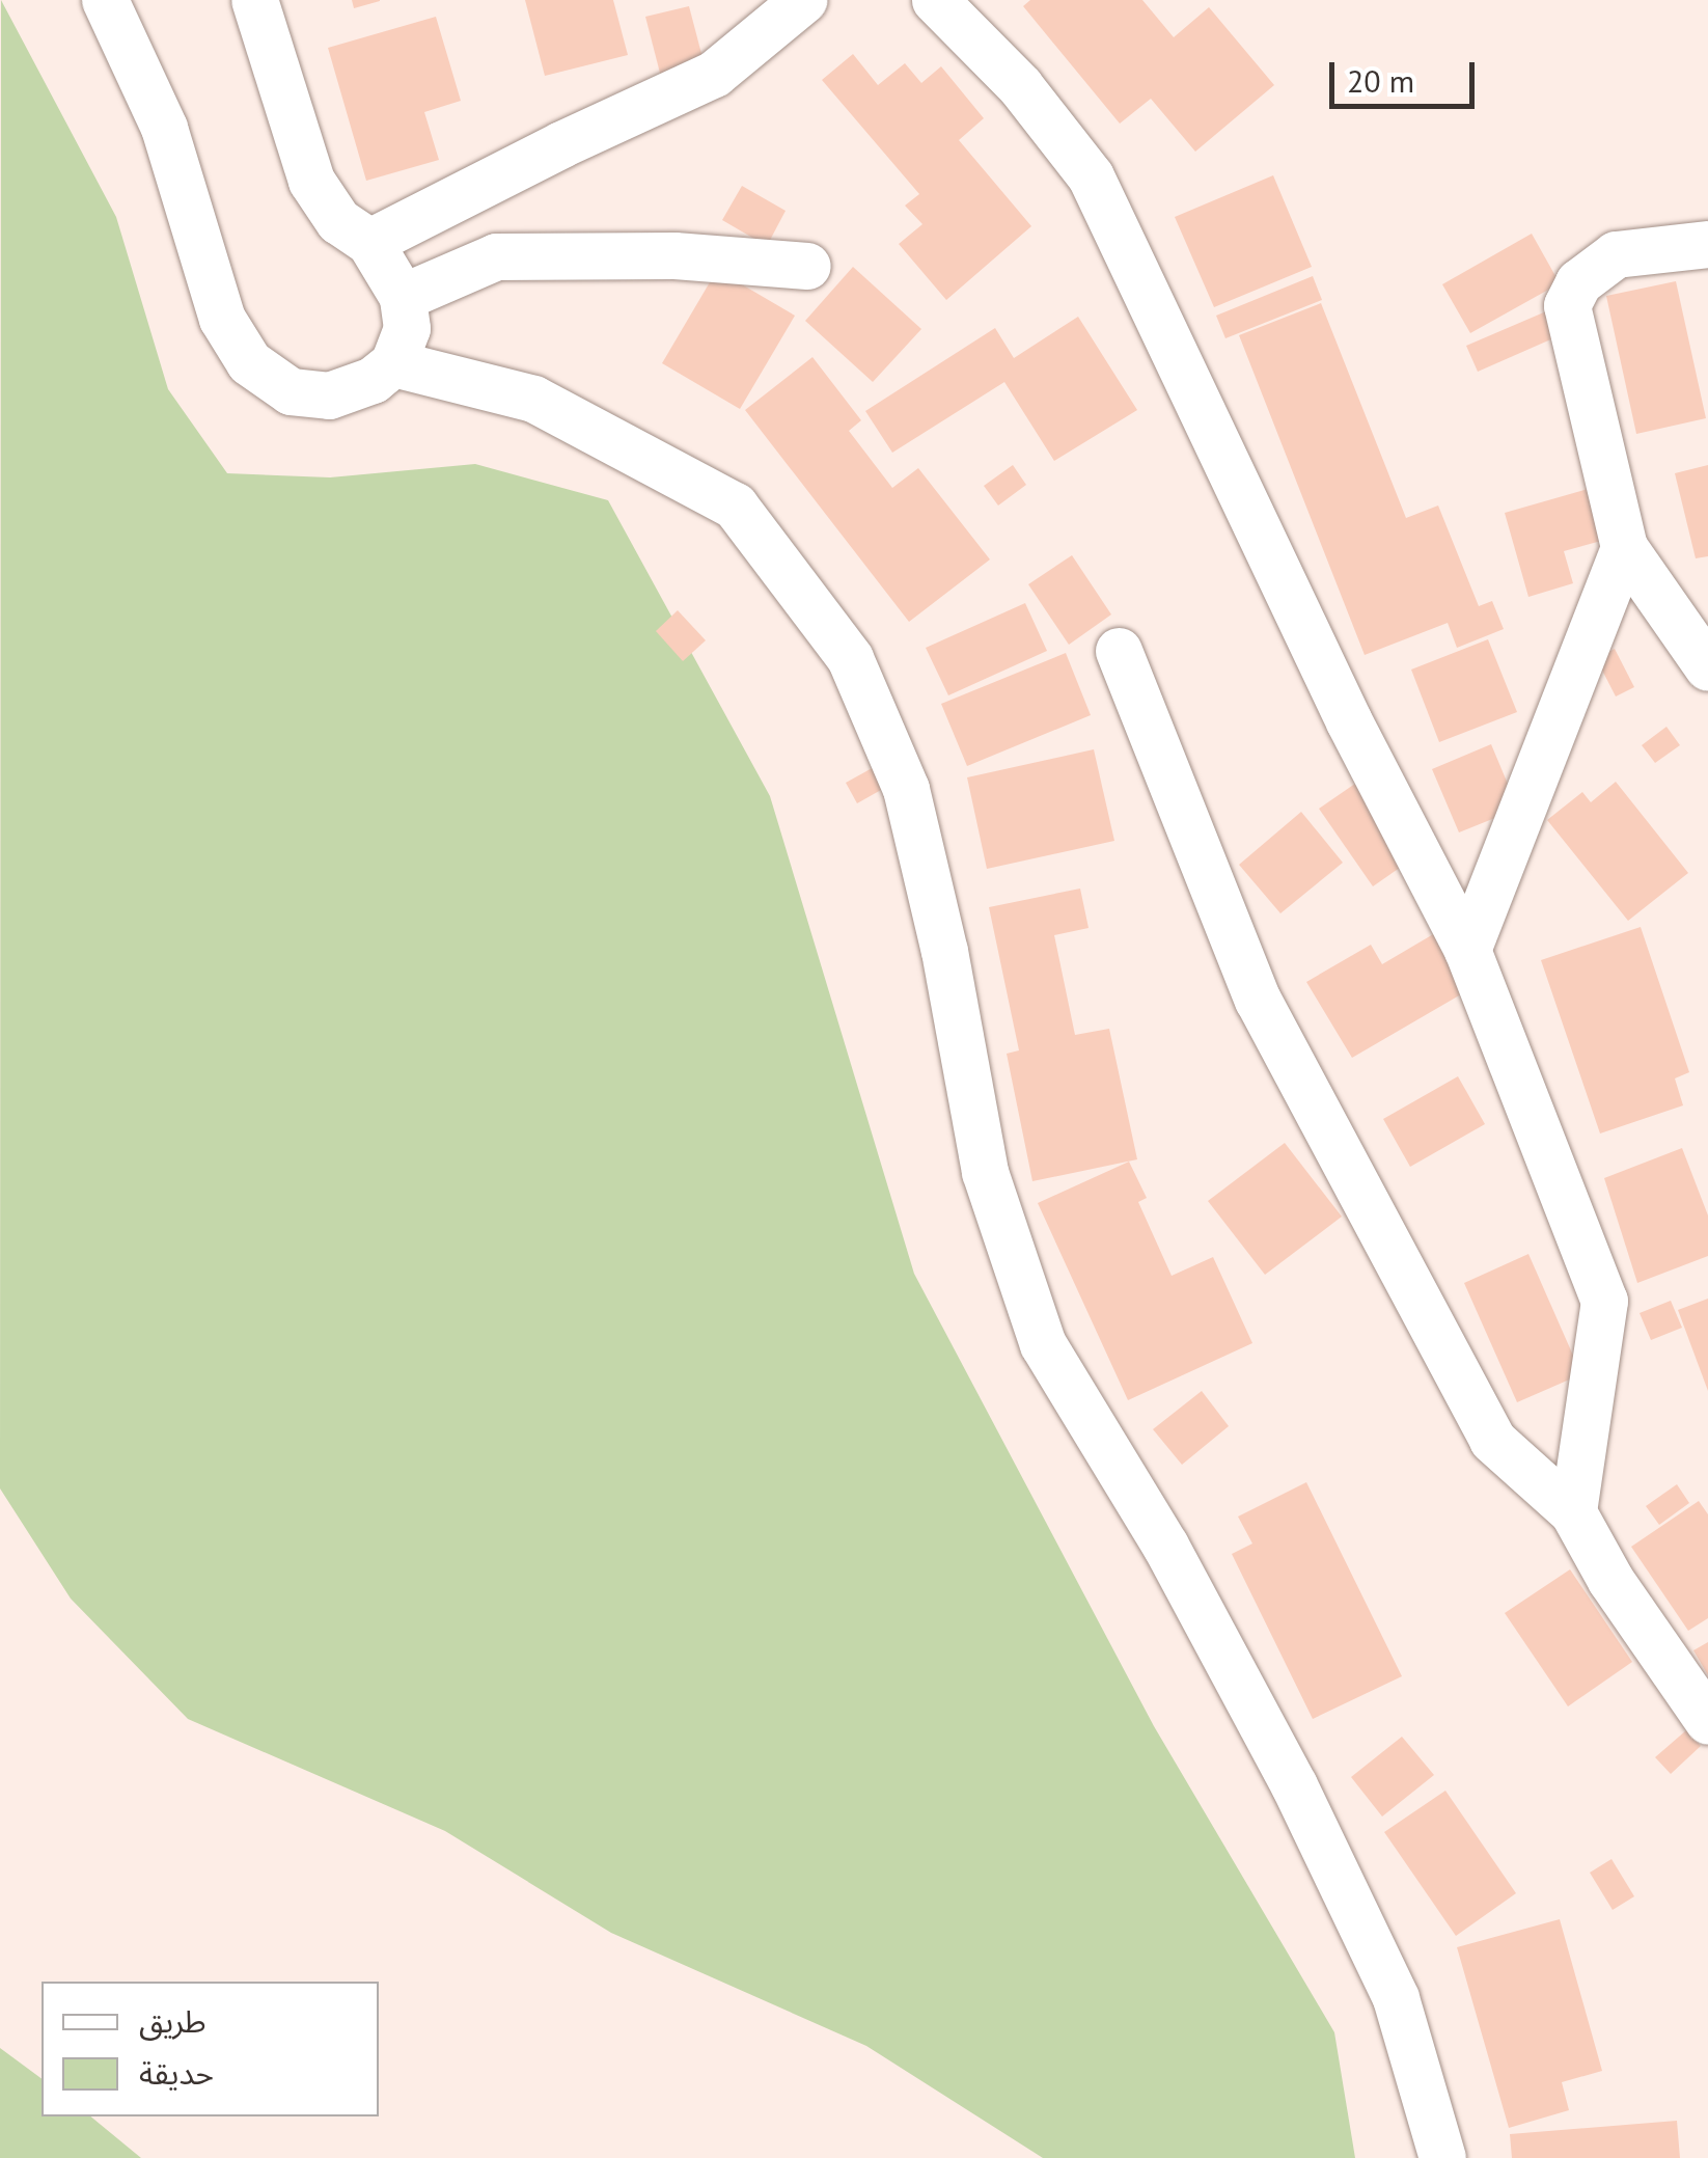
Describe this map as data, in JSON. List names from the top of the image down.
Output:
{
  "legend": ["طريق", "حديقة"],
  "scale_bar": "20 m"
}
